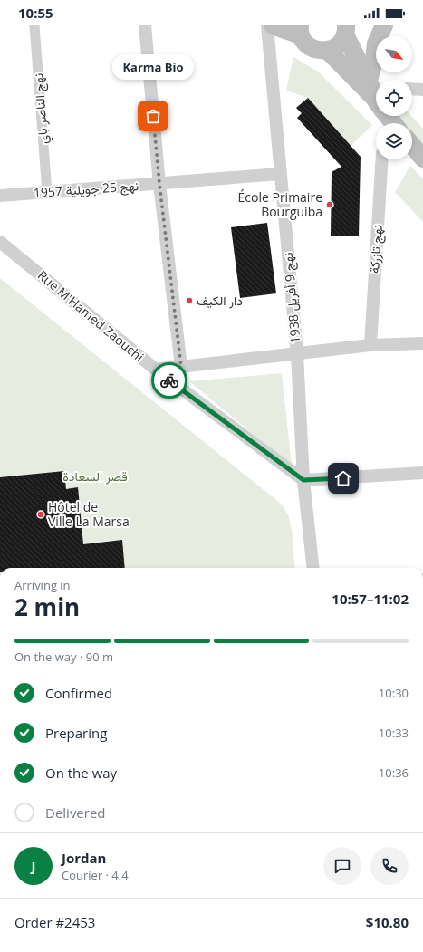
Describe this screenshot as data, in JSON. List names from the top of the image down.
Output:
{
  "streets": {
    "street": [
      "نهج الناصر باي",
      "نهج 25 جويلية 1957",
      "نهج تازركة",
      "نهج 9 أفريل 1938",
      "Rue M'Hamed Zaouchi"
    ]
  },
  "crossings": [
    ["نهج الناصر باي", "نهج 25 جويلية 1957"],
    ["نهج 25 جويلية 1957", "نهج 9 أفريل 1938"],
    ["نهج 9 أفريل 1938", "Rue M'Hamed Zaouchi"]
  ],
  "parks": ["قصر السعادة"],
  "places": [
    "Karma Bio",
    "École Primaire Bourguiba",
    "دار الكيف",
    "Hôtel de Ville La Marsa"
  ],
  "north": "bottom right",
  "page": {
    "status": "10:55",
    "bubble": "Karma Bio",
    "heading": ["2 min", "Arriving in", "10:57–11:02"],
    "panel": [
      "Jordan",
      "Courier · 4.4",
      "Order #2453",
      "$10.80"
    ],
    "bar": "On the way · 90 m",
    "list": [
      ["Confirmed", "10:30"],
      ["Preparing", "10:33"],
      ["On the way", "10:36"],
      "Delivered"
    ],
    "round": "J"
  }
}
